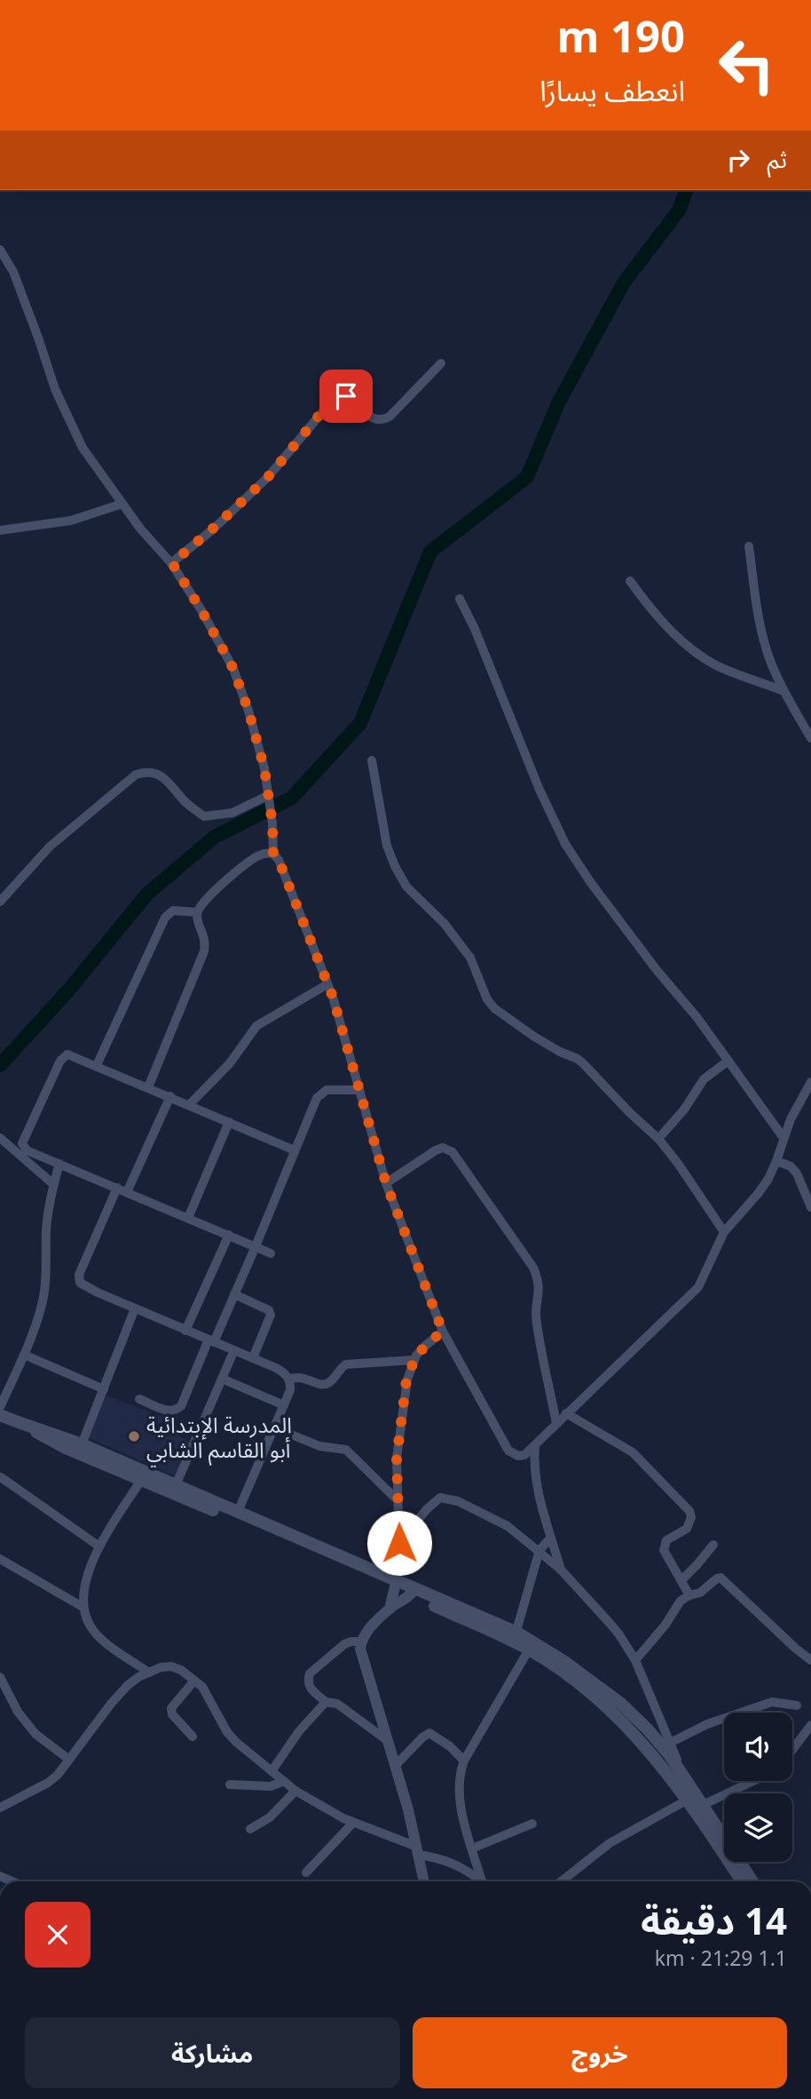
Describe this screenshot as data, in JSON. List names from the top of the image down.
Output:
{
  "places": ["المدرسة الإبتدائية أبو القاسم الشابي"],
  "page": {
    "turn": ["190 m", "انعطف يسارًا"],
    "then": "ثم",
    "heading": ["14 دقيقة", "1.1 km · 21:29"],
    "buttons": ["خروج", "مشاركة"]
  }
}
